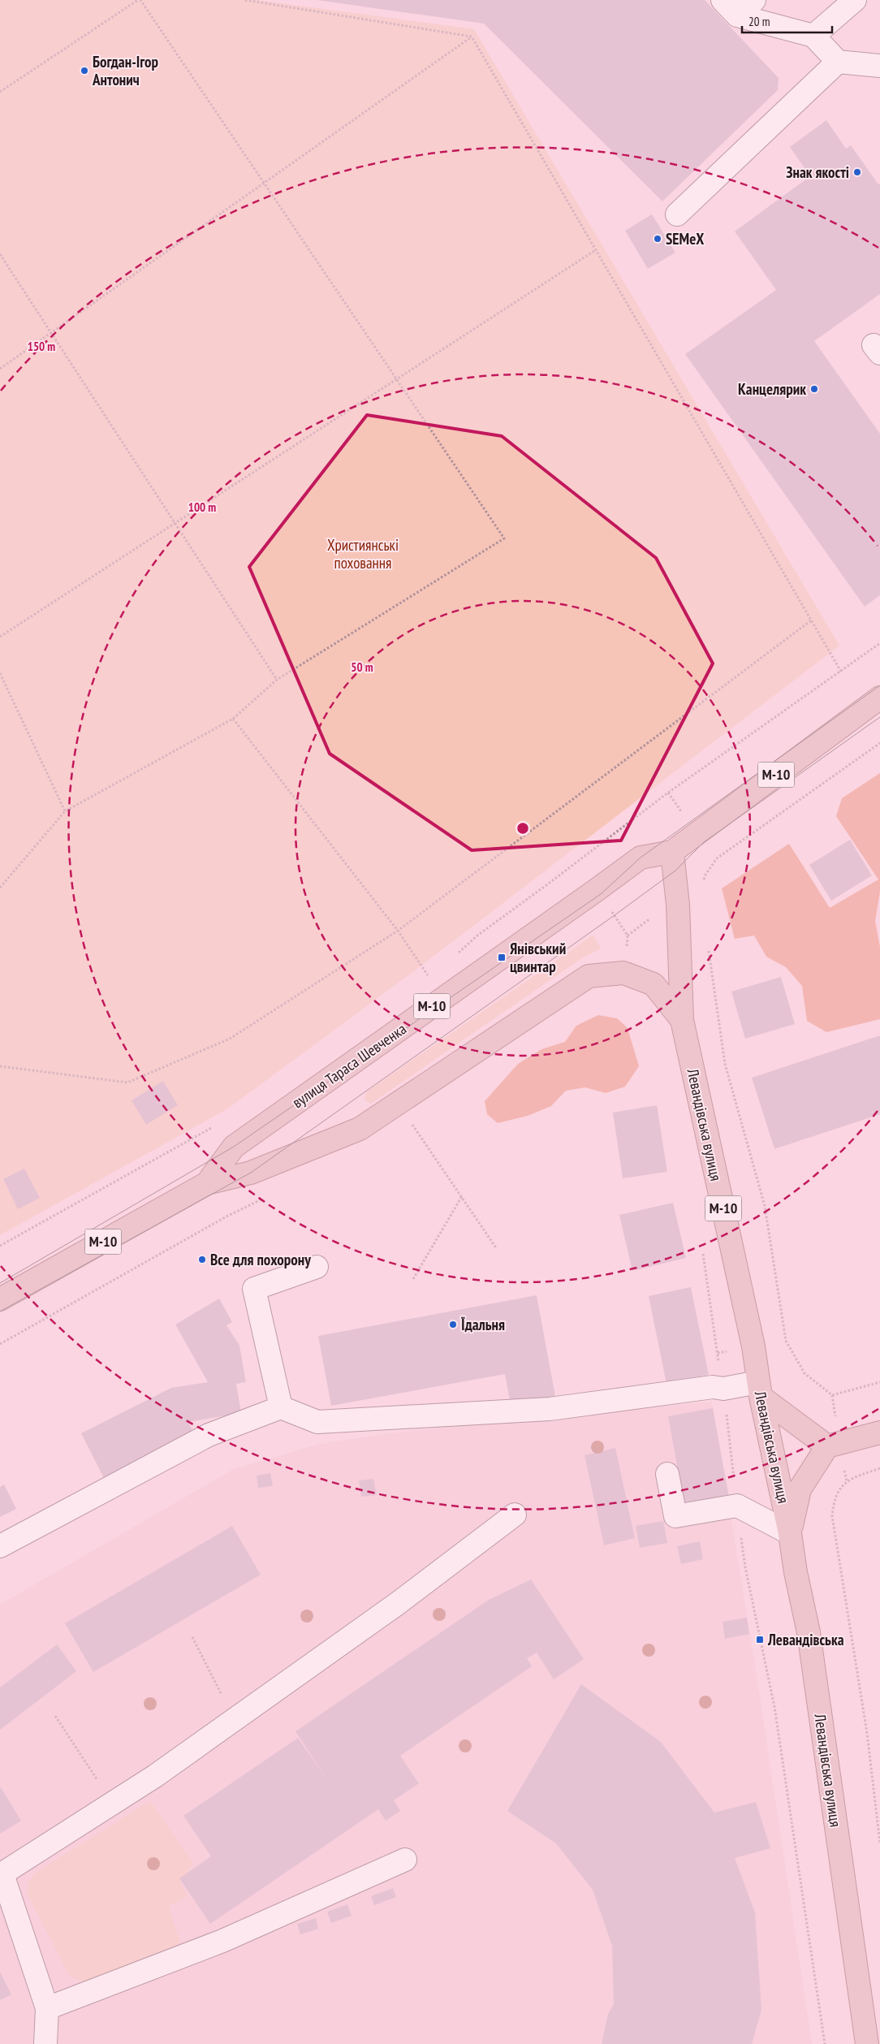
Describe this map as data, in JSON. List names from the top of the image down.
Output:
{
  "streets": {
    "main road": ["М-10", "вулиця Тараса Шевченка", "Левандівська вулиця"]
  },
  "crossings": [
    ["вулиця Тараса Шевченка", "Левандівська вулиця"]
  ],
  "parks": ["Християнські поховання"],
  "places": {
    "other": [
      "Богдан-Ігор Антонич",
      "Знак якості",
      "SEMeX",
      "Канцелярик",
      "Все для похорону",
      "Їдальня"
    ],
    "transit": ["Янівський цвинтар", "Левандівська"]
  },
  "scale_bar": "20 m",
  "rings": ["150 m", "100 m", "50 m"]
}
